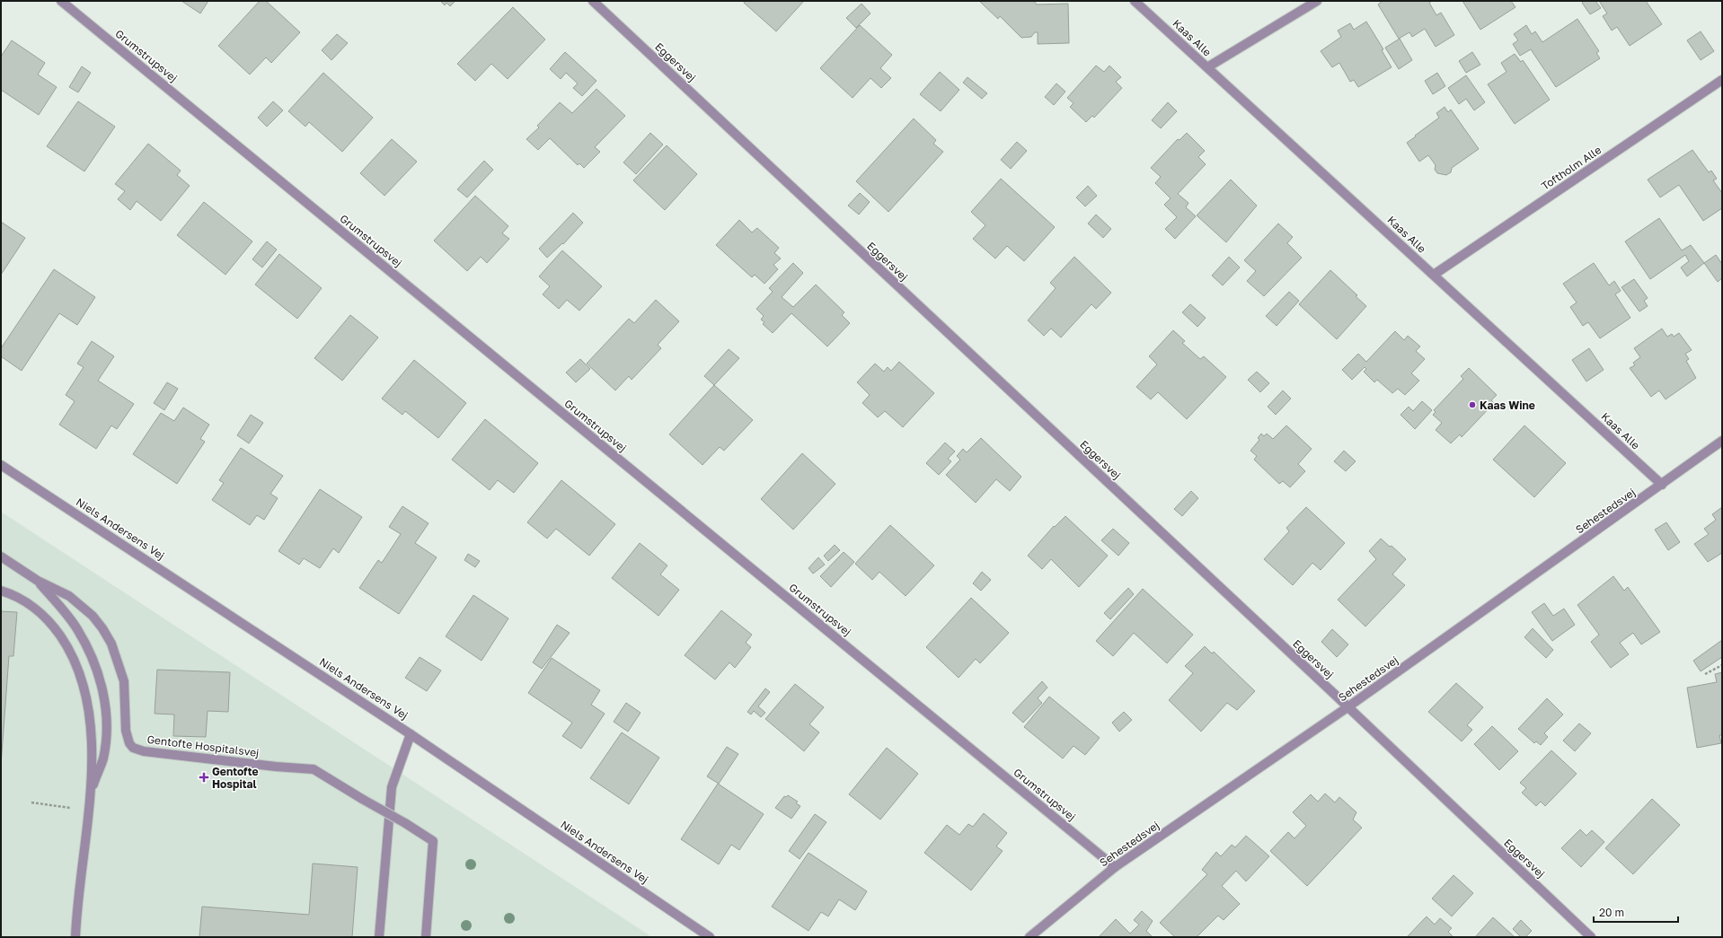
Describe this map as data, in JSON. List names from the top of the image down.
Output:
{
  "streets": {
    "street": [
      "Kaas Alle",
      "Grumstrupsvej",
      "Eggersvej",
      "Toftholm Alle",
      "Sehestedsvej",
      "Niels Andersens Vej",
      "Gentofte Hospitalsvej"
    ]
  },
  "crossings": [
    ["Kaas Alle", "Toftholm Alle"],
    ["Kaas Alle", "Sehestedsvej"],
    ["Grumstrupsvej", "Sehestedsvej"],
    ["Eggersvej", "Sehestedsvej"]
  ],
  "places": {
    "other": ["Kaas Wine"],
    "health": ["Gentofte Hospital"]
  },
  "scale_bar": "20 m"
}
